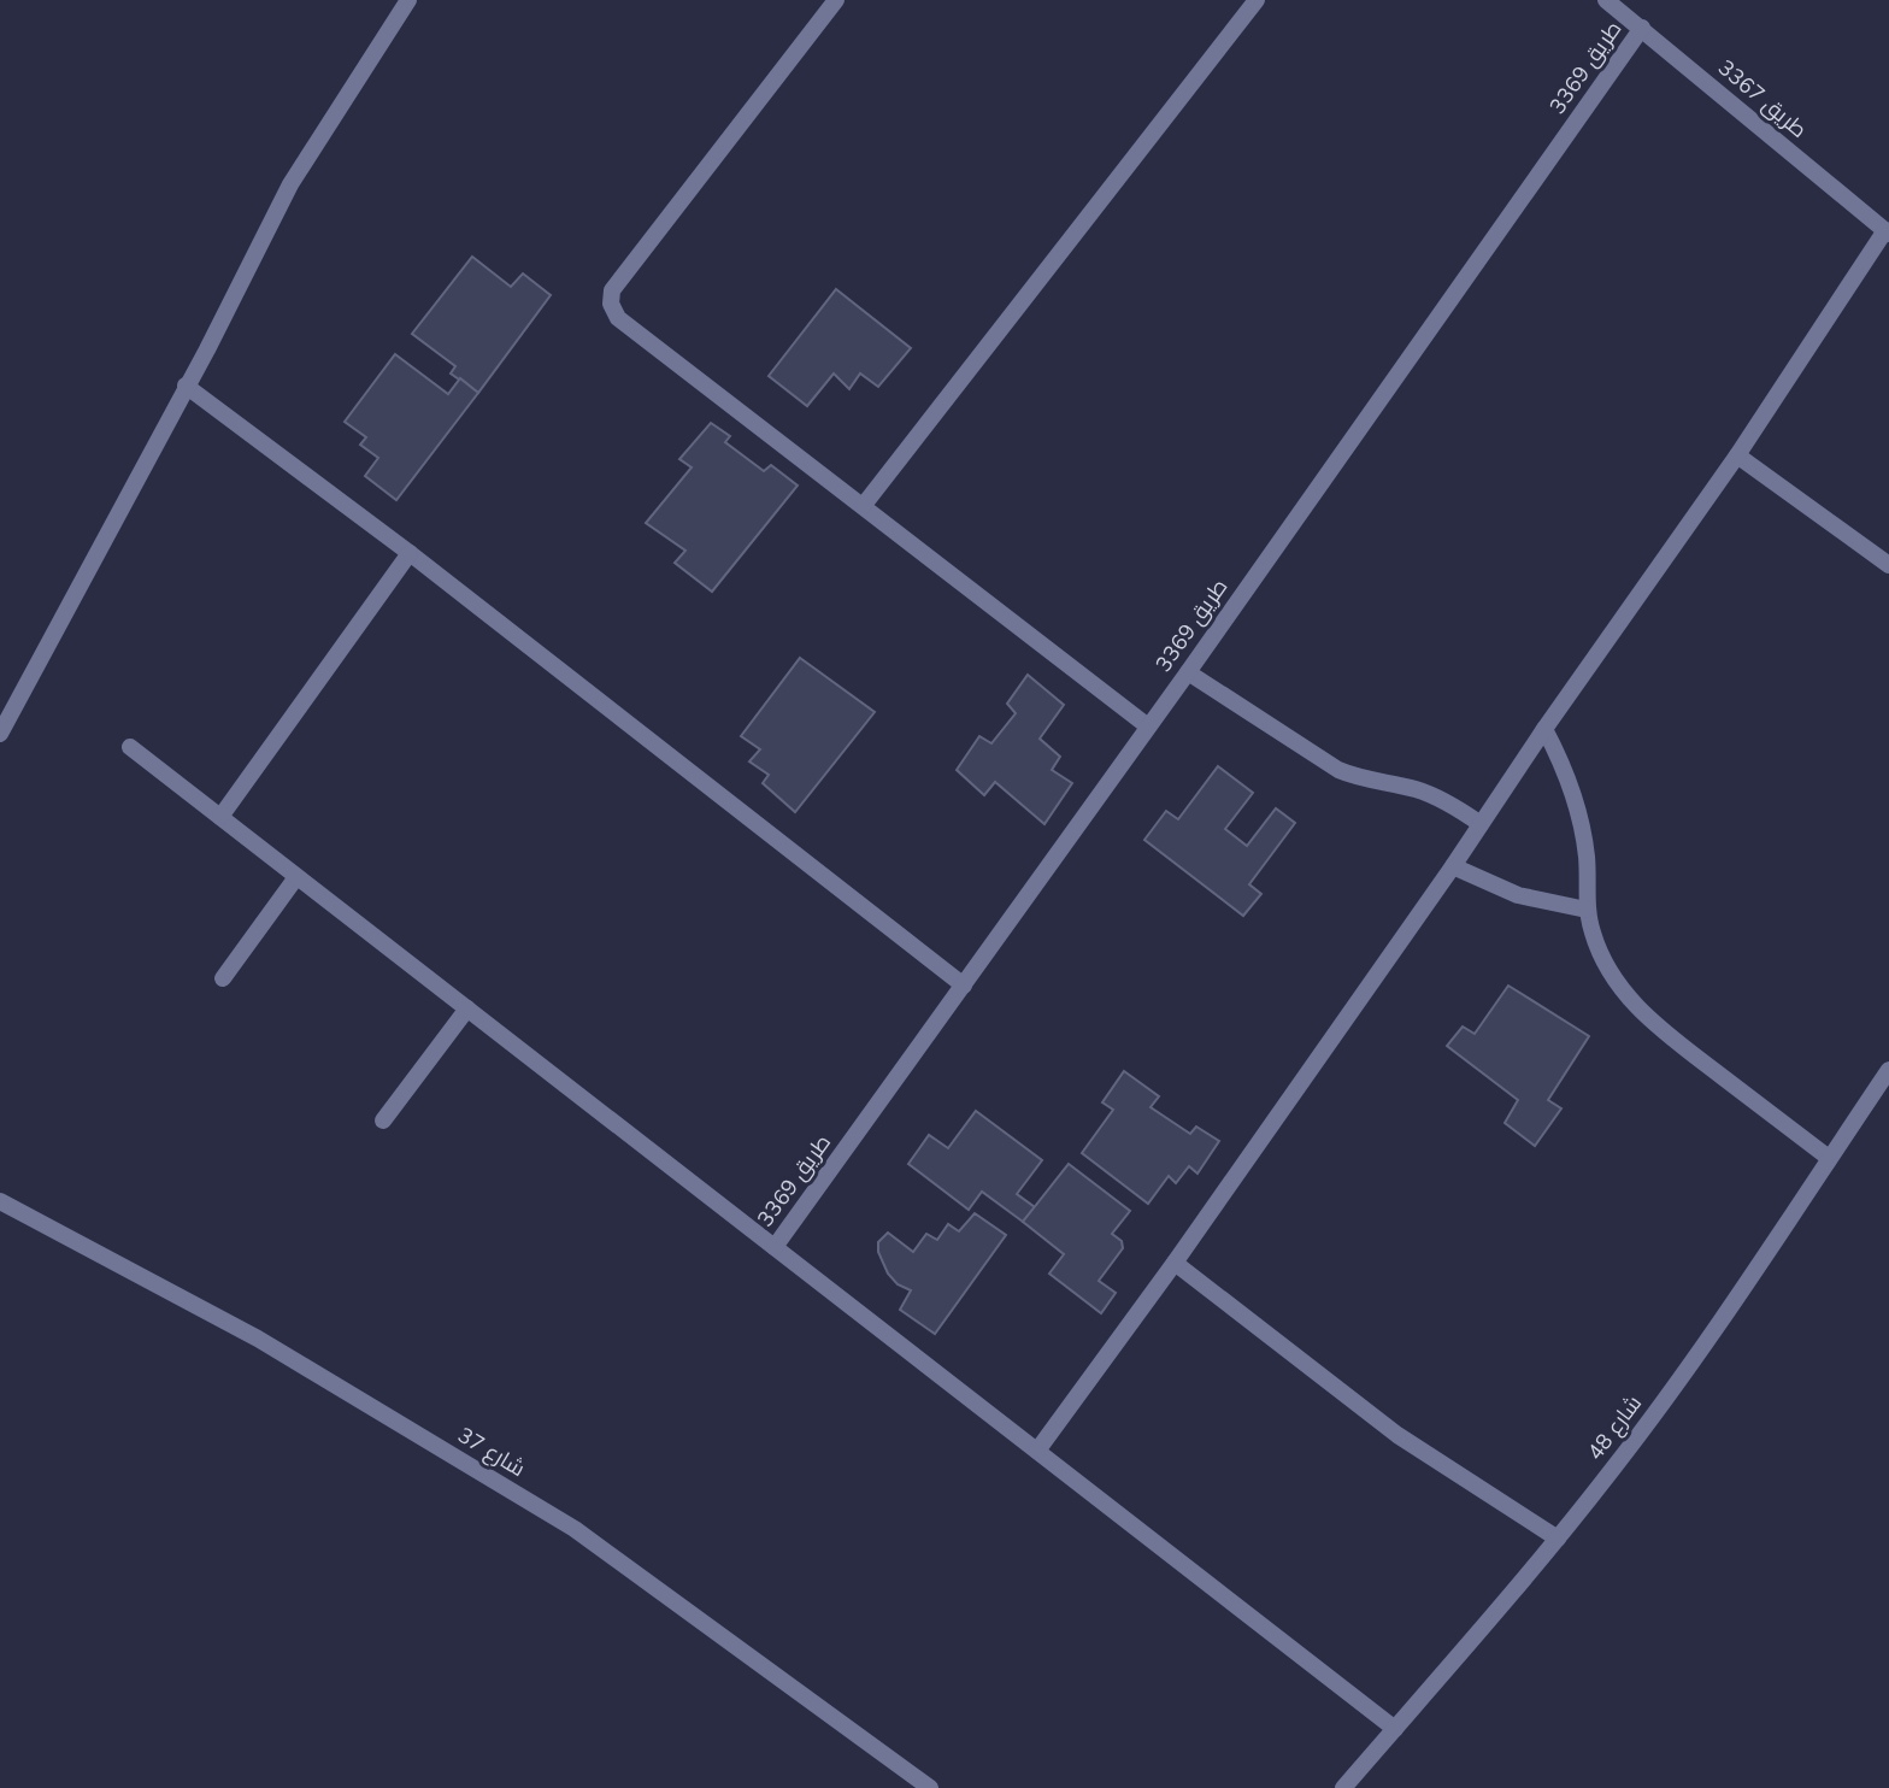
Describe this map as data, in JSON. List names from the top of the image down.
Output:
{
  "streets": {
    "street": [
      "طريق 3369",
      "طريق 3367",
      "شارع 48",
      "شارع 37"
    ]
  },
  "crossings": [
    ["طريق 3369", "طريق 3367"]
  ]
}
